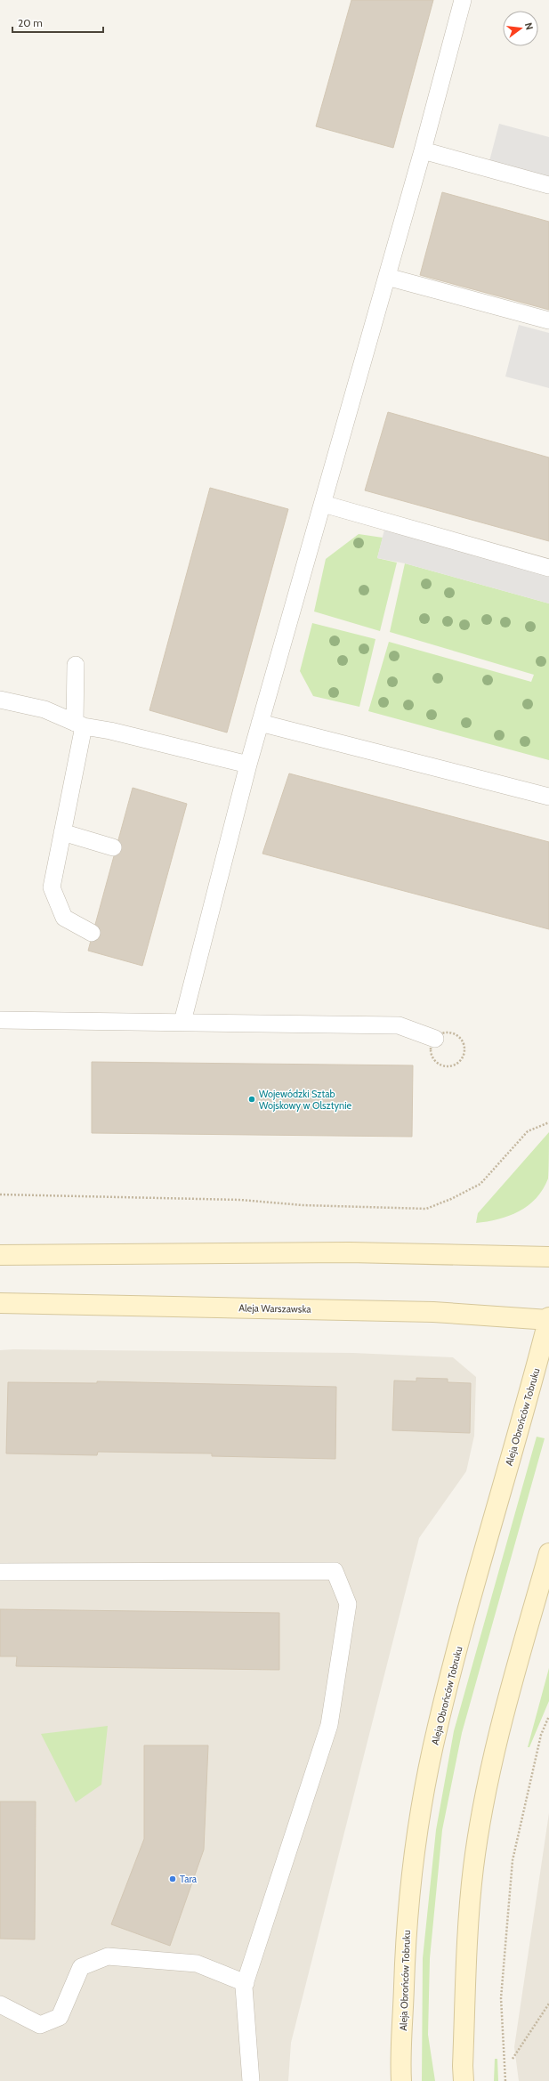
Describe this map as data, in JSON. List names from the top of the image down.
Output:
{
  "streets": {
    "main road": ["Aleja Warszawska", "Aleja Obrońców Tobruku"]
  },
  "crossings": [
    ["Aleja Warszawska", "Aleja Obrońców Tobruku"]
  ],
  "places": ["Wojewódzki Sztab Wojskowy w Olsztynie", "Tara"],
  "scale_bar": "20 m",
  "north": "right"
}
